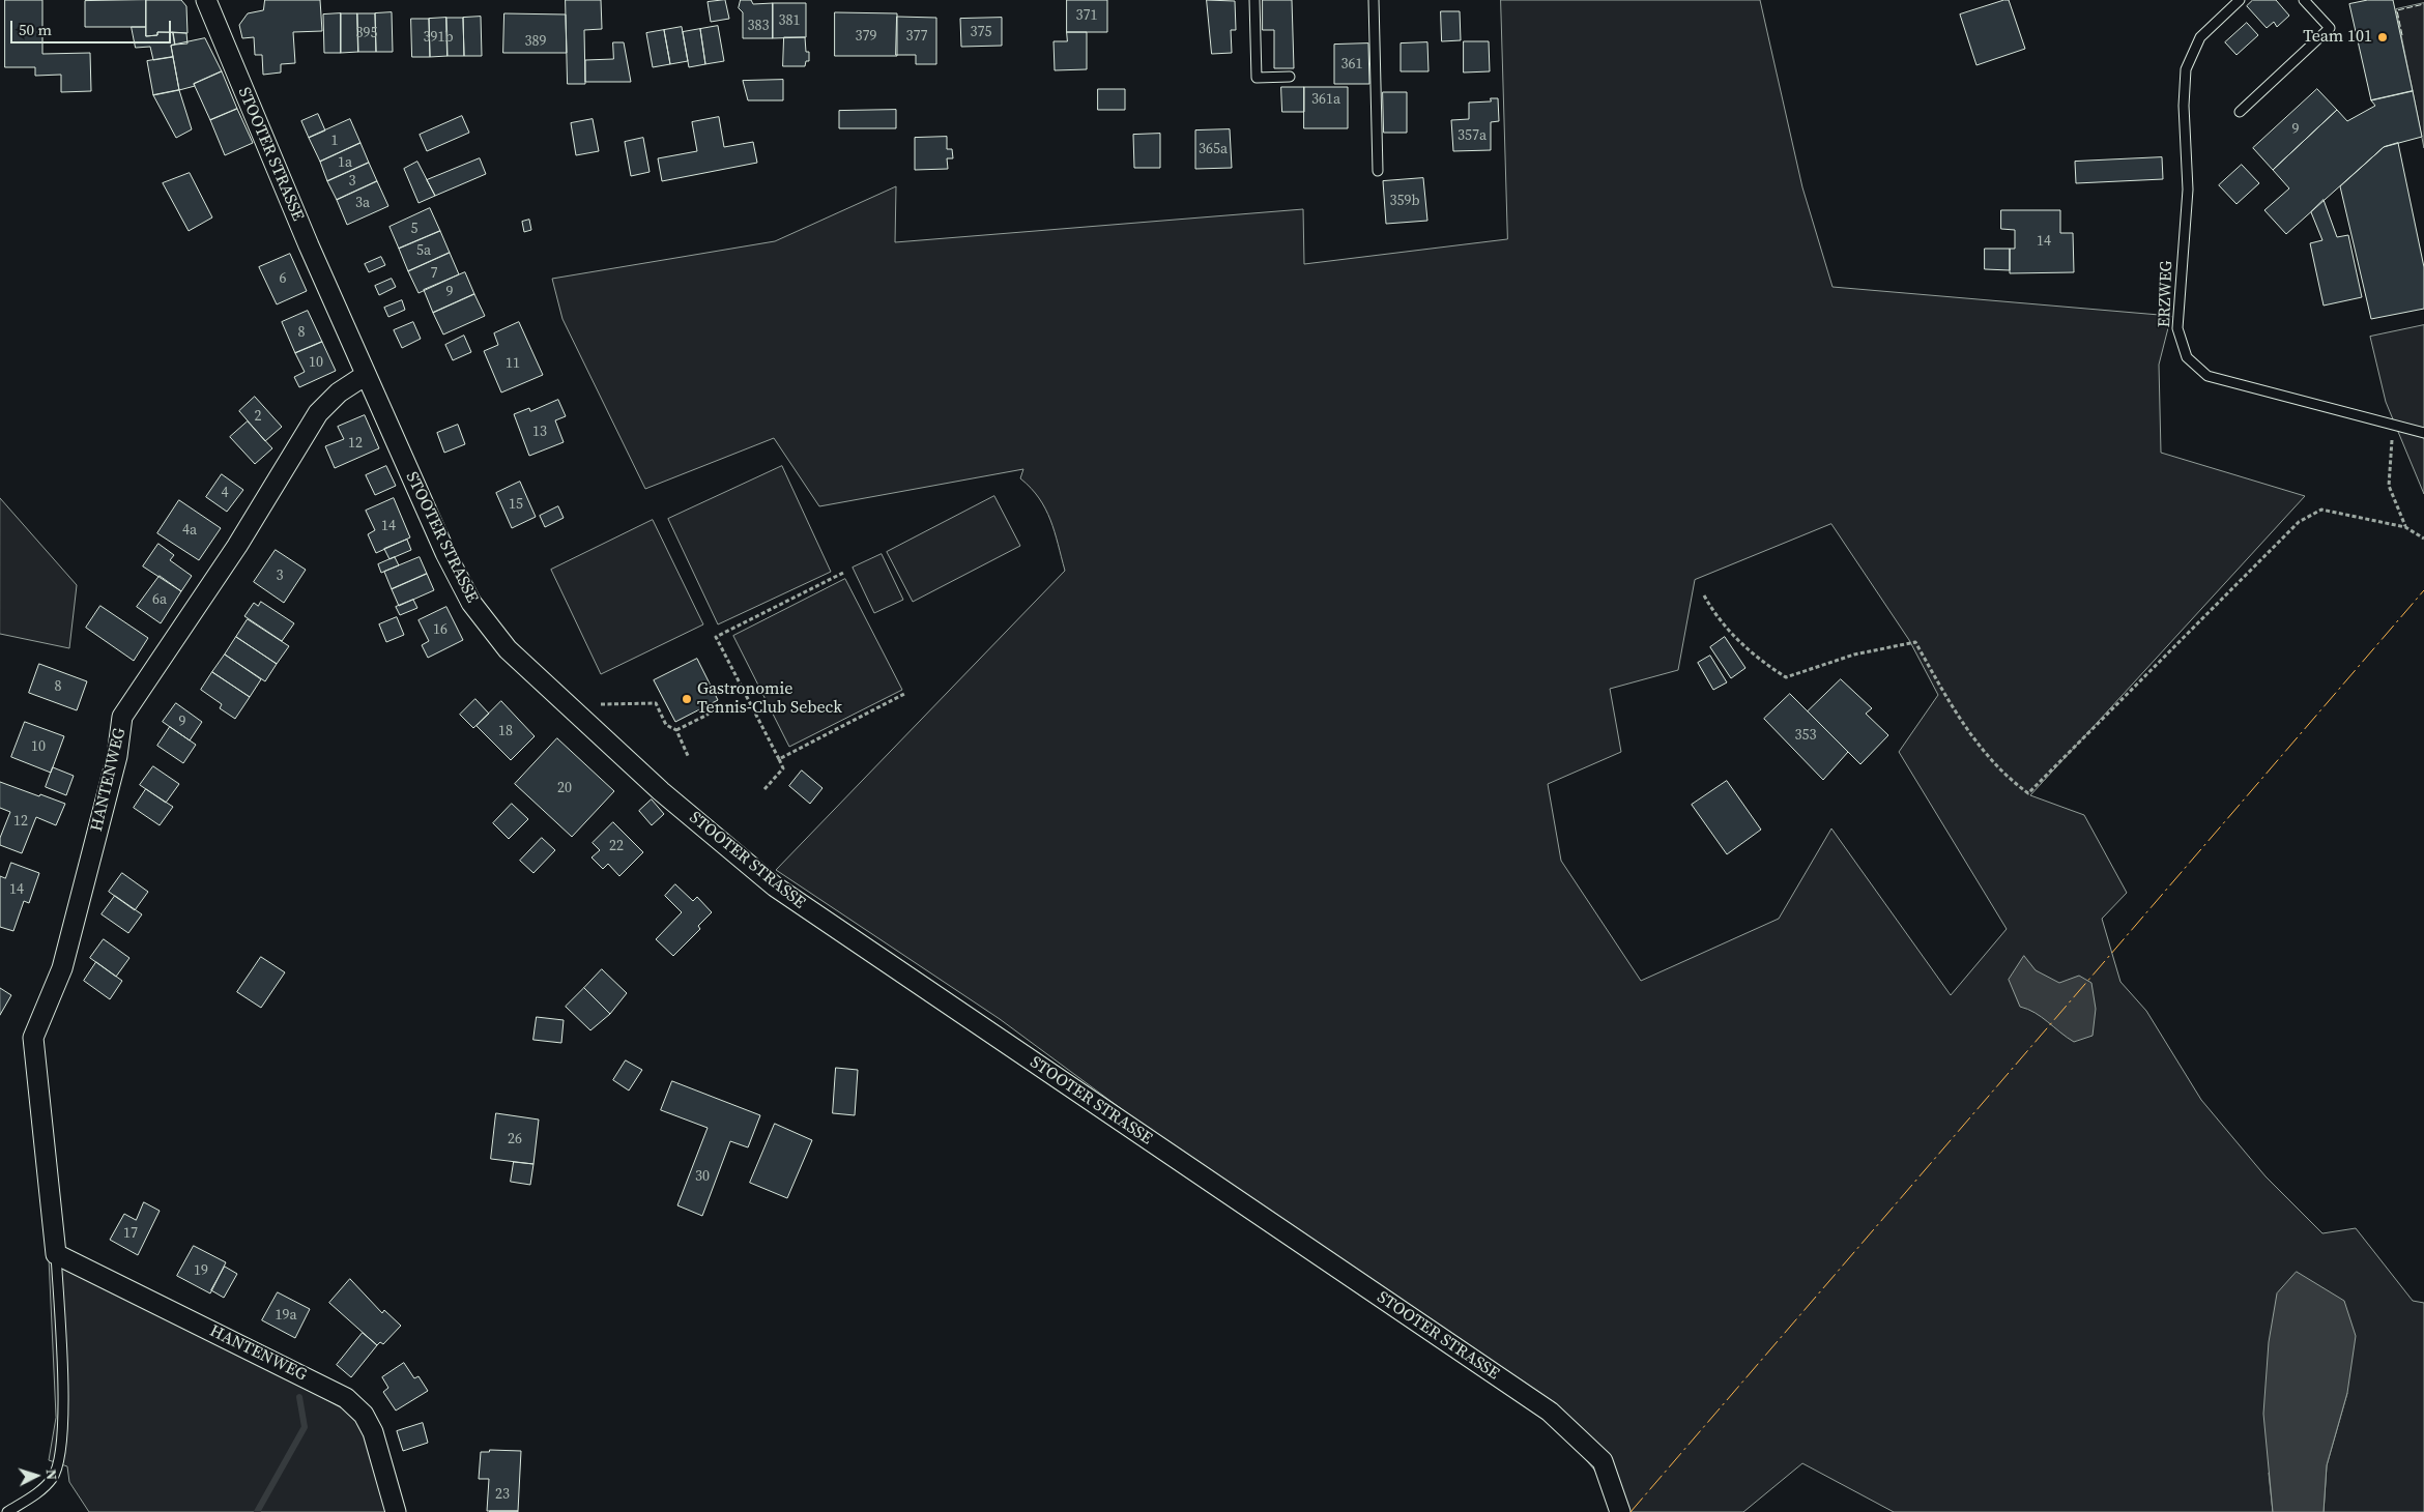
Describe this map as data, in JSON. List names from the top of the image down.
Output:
{
  "streets": {
    "street": ["STOOTER STRASSE", "HANTENWEG"],
    "lane": ["ERZWEG"]
  },
  "crossings": [
    ["STOOTER STRASSE", "HANTENWEG"]
  ],
  "places": ["Team 101", "Gastronomie Tennis-Club Sebeck"],
  "house_numbers": [
    "371",
    "381",
    "383",
    "375",
    "395",
    "379",
    "377",
    "391b",
    "389",
    "361",
    "361a",
    "9",
    "357a",
    "1",
    "365a",
    "1a",
    "3",
    "359b",
    "3a",
    "5",
    "14",
    "5a",
    "7",
    "6",
    "9",
    "8",
    "10",
    "11",
    "2",
    "13",
    "12",
    "4",
    "15",
    "14",
    "4a",
    "3",
    "6a",
    "16",
    "8",
    "9",
    "18",
    "353",
    "10",
    "20",
    "12",
    "22",
    "14",
    "26",
    "30",
    "17",
    "19",
    "19a",
    "23"
  ],
  "scale_bar": "50 m",
  "north": "right"
}
